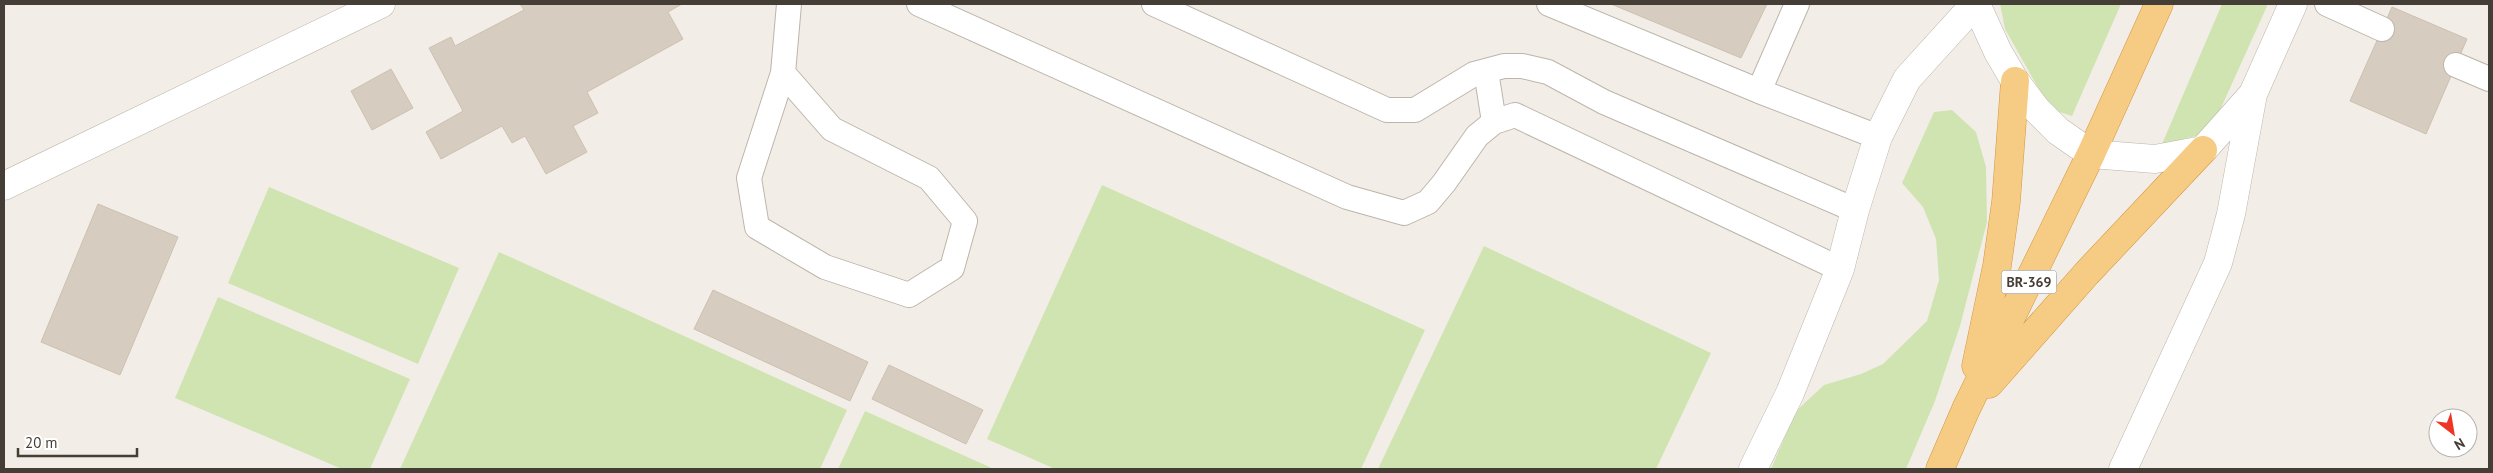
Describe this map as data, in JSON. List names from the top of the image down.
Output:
{
  "streets": {
    "highway": ["BR-369"]
  },
  "scale_bar": "20 m",
  "north": "bottom right"
}
